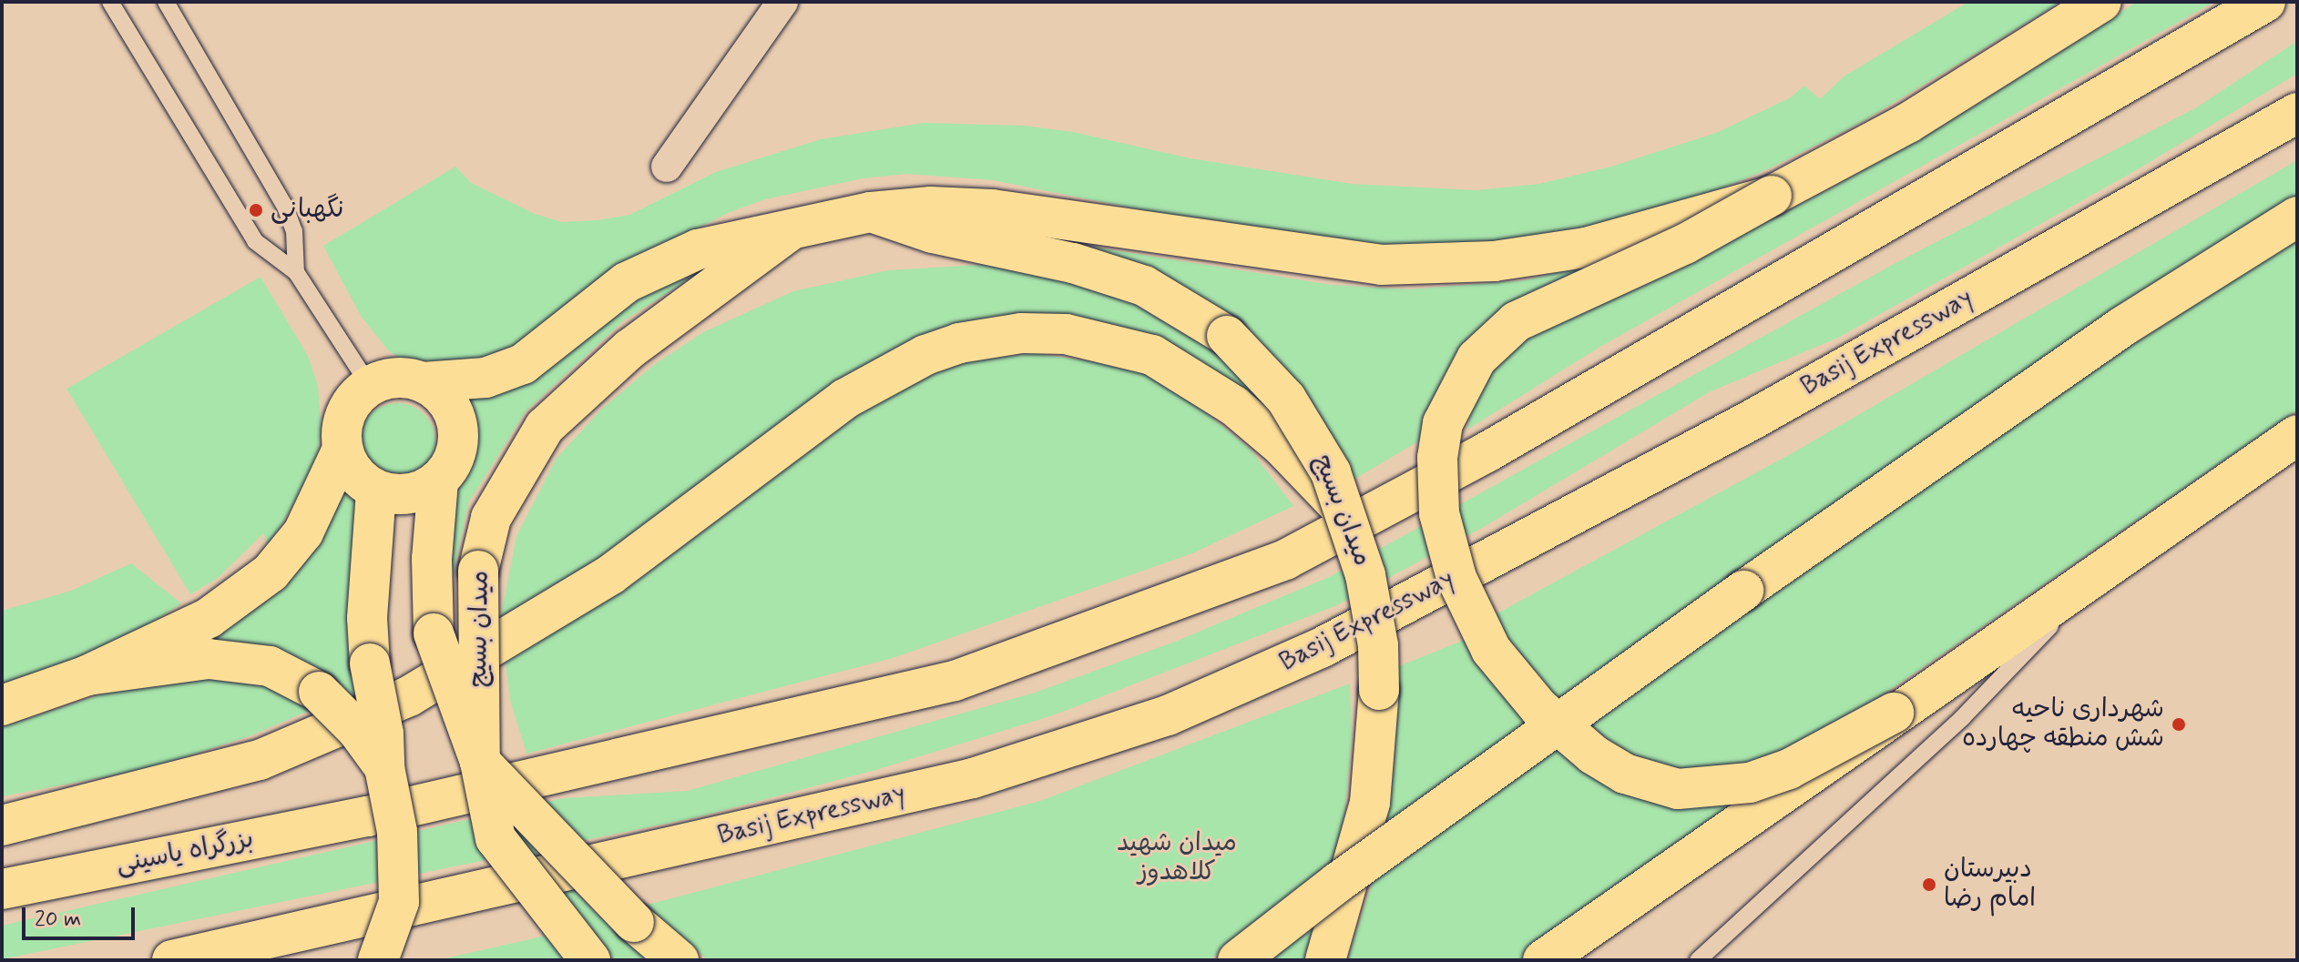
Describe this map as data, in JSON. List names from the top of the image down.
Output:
{
  "streets": {
    "main road": ["Basij Expressway", "میدان بسیج", "بزرگراه یاسینی"]
  },
  "parks": ["میدان شهید کلاهدوز"],
  "places": ["نگهبانی", "شهرداری ناحیه شش منطقه چهارده", "دبیرستان امام رضا"],
  "scale_bar": "20 m"
}
